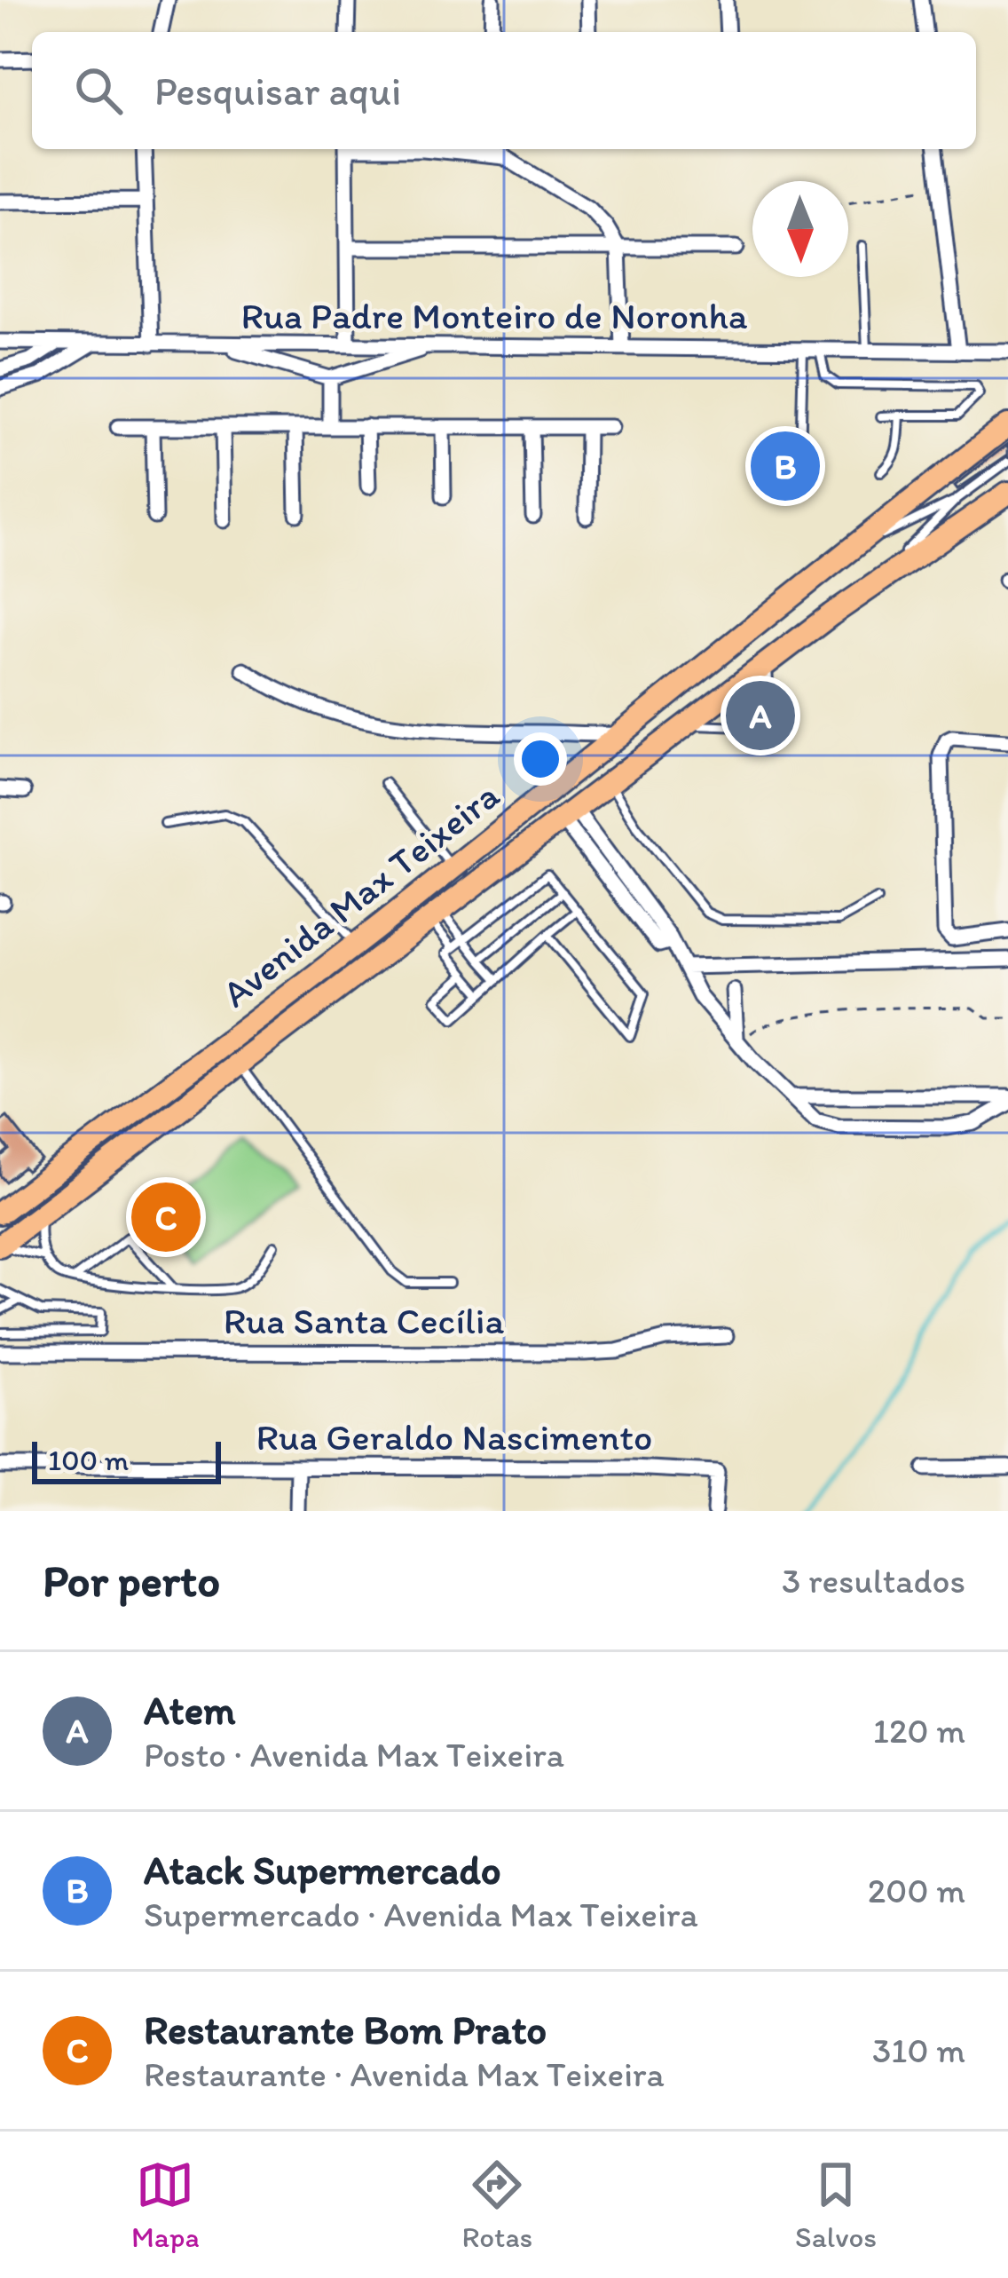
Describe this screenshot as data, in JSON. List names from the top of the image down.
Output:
{
  "streets": {
    "main road": ["Avenida Max Teixeira"],
    "street": ["Rua Padre Monteiro de Noronha", "Rua Santa Cecília", "Rua Geraldo Nascimento"]
  },
  "scale_bar": "100 m",
  "north": "bottom",
  "page": {
    "search": "Pesquisar aqui",
    "pins": ["B", "A", "C"],
    "scale": "100 m",
    "heading": ["Por perto", "3 resultados"],
    "list": [
      {
        "mark": "A",
        "name": "Atem",
        "note": "Posto · Avenida Max Teixeira",
        "value": "120 m"
      },
      {
        "mark": "B",
        "name": "Atack Supermercado",
        "note": "Supermercado · Avenida Max Teixeira",
        "value": "200 m"
      },
      {
        "mark": "C",
        "name": "Restaurante Bom Prato",
        "note": "Restaurante · Avenida Max Teixeira",
        "value": "310 m"
      }
    ],
    "nav": ["Mapa", "Rotas", "Salvos"]
  }
}
